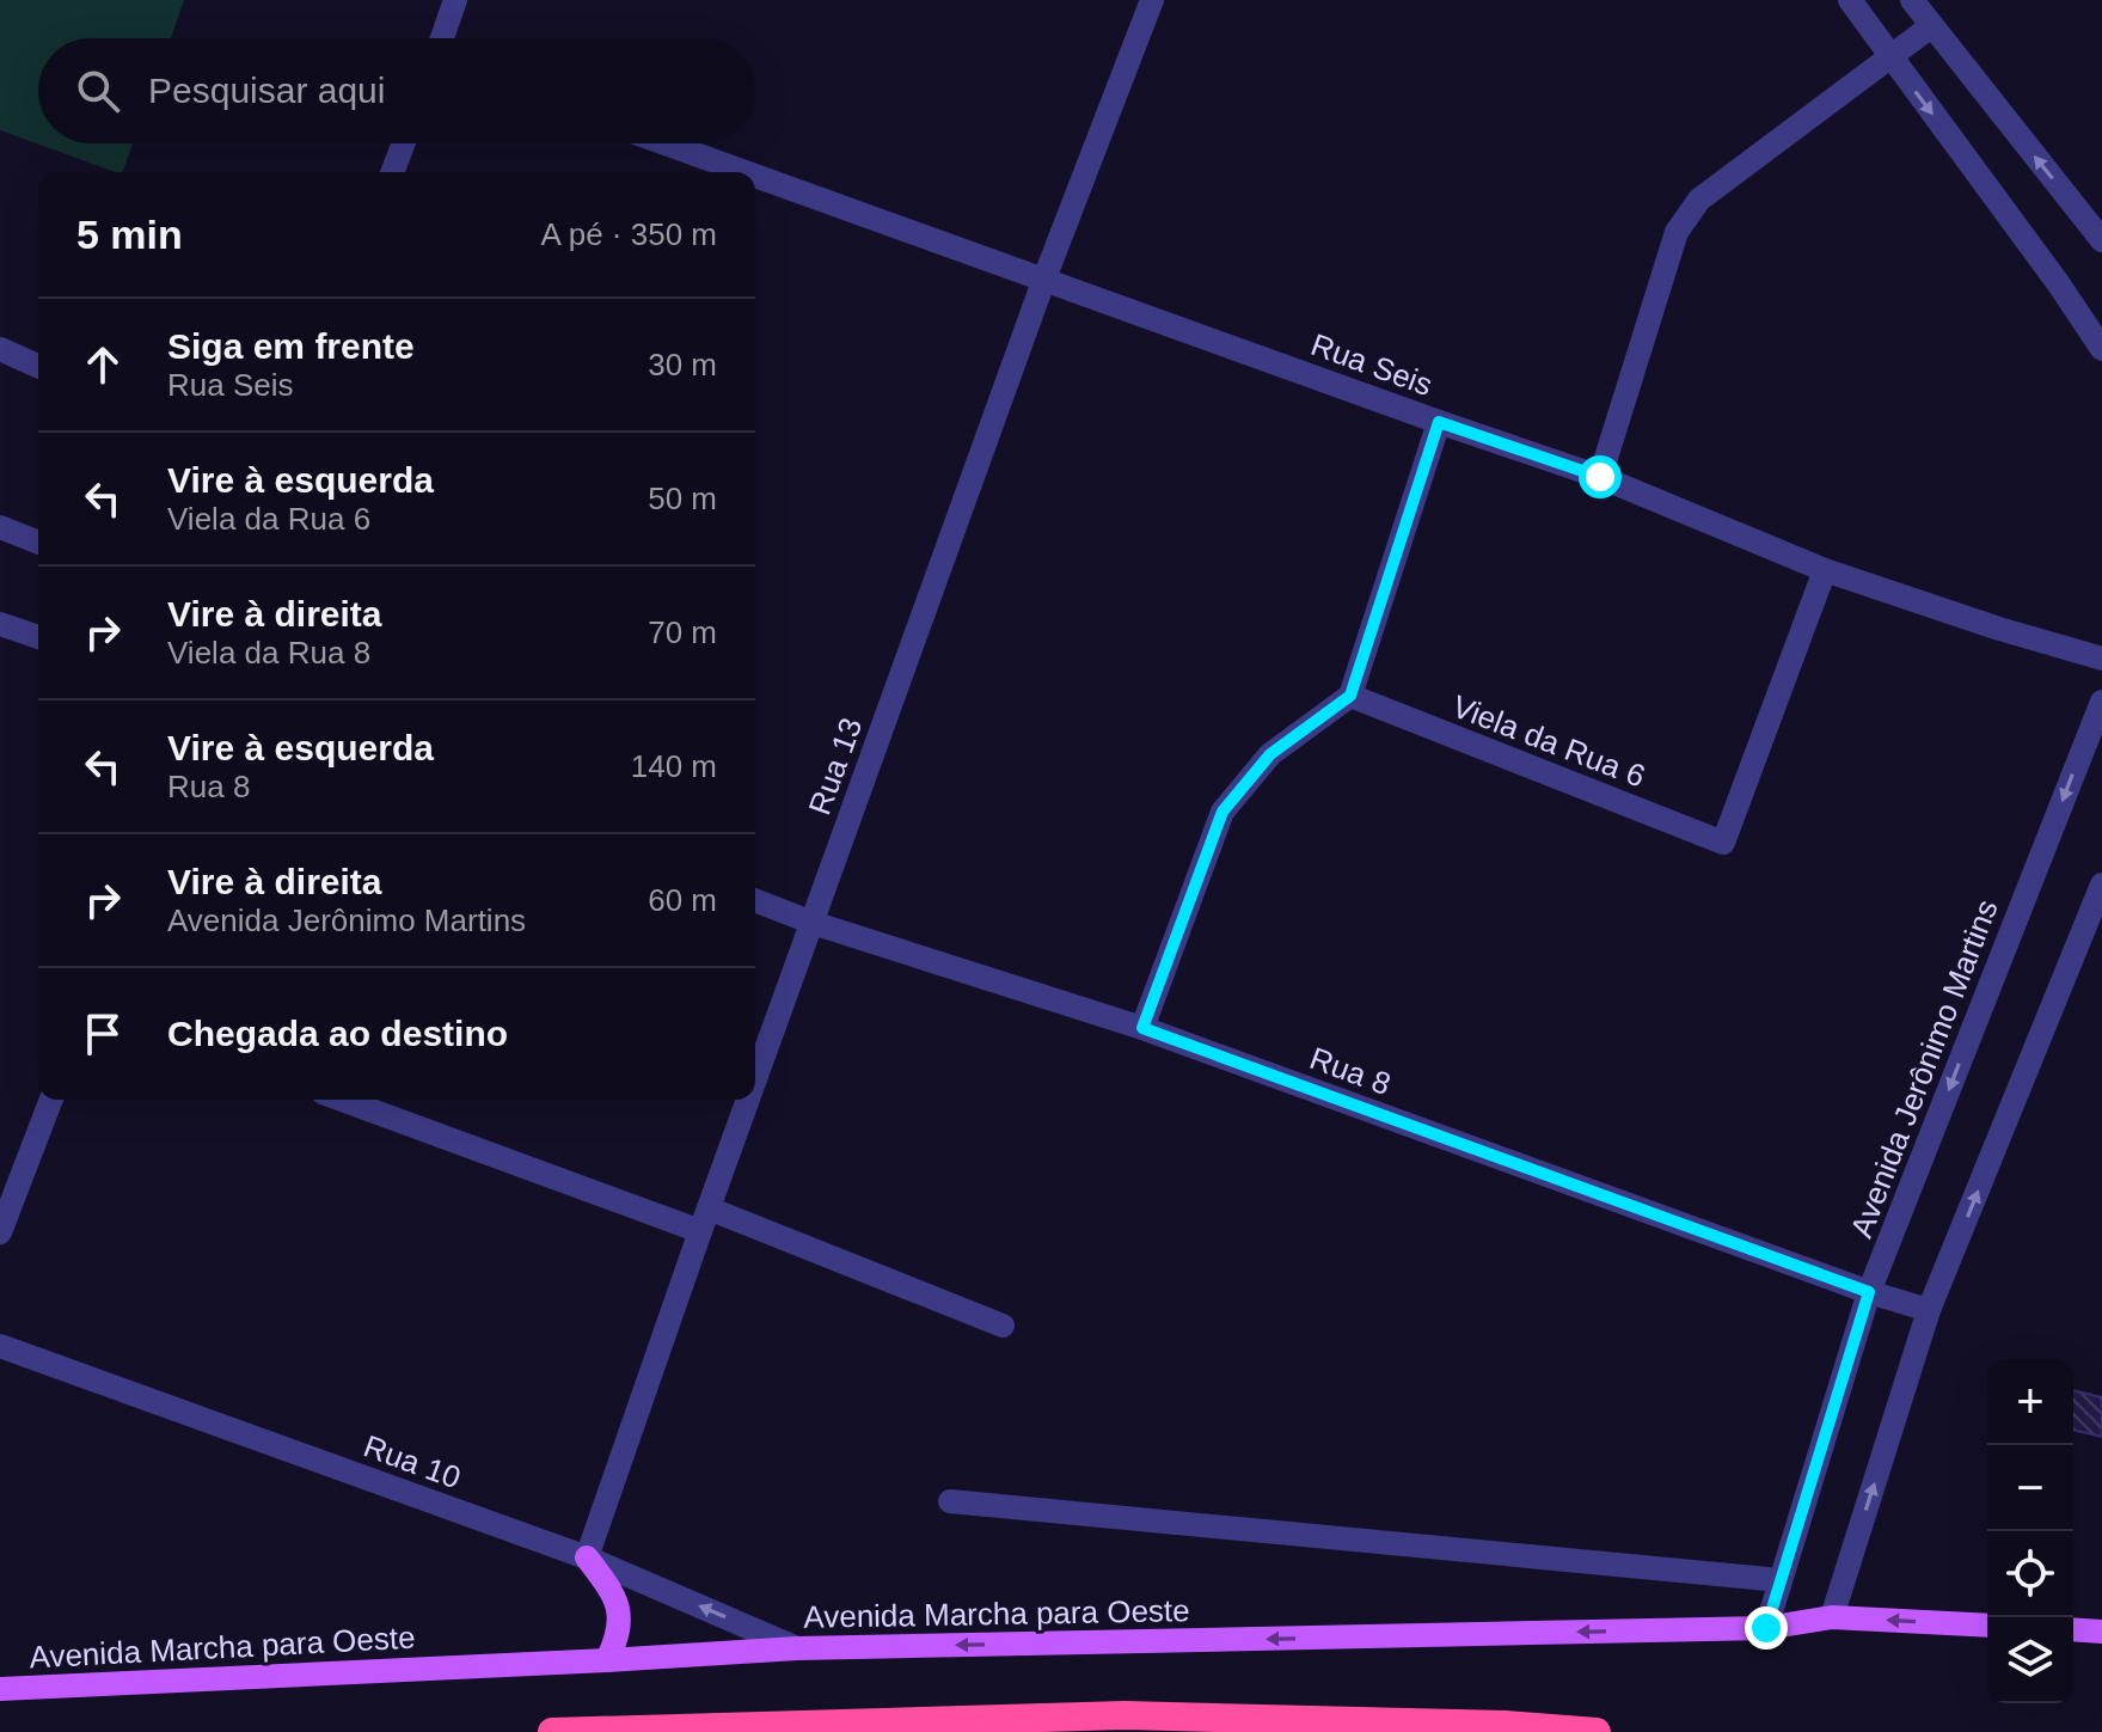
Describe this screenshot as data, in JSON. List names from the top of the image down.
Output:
{
  "streets": {
    "main road": ["Avenida Marcha para Oeste"],
    "street": [
      "Rua Seis",
      "Viela da Rua 6",
      "Rua 13",
      "Avenida Jerônimo Martins",
      "Rua 8",
      "Rua 10"
    ]
  },
  "crossings": [
    ["Rua Seis", "Viela da Rua 6"],
    ["Rua Seis", "Rua 13"],
    ["Rua 13", "Rua 8"],
    ["Rua 13", "Rua 10"],
    ["Avenida Jerônimo Martins", "Rua 8"],
    ["Avenida Jerônimo Martins", "Avenida Marcha para Oeste"],
    ["Rua 10", "Avenida Marcha para Oeste"]
  ],
  "one_way": ["Avenida Marcha para Oeste"],
  "page": {
    "search": "Pesquisar aqui",
    "heading": ["5 min", "A pé · 350 m"],
    "list": [
      ["Siga em frente", "Rua Seis", "30 m"],
      ["Vire à esquerda", "Viela da Rua 6", "50 m"],
      ["Vire à direita", "Viela da Rua 8", "70 m"],
      ["Vire à esquerda", "Rua 8", "140 m"],
      ["Vire à direita", "Avenida Jerônimo Martins", "60 m"],
      "Chegada ao destino"
    ],
    "map_buttons": ["+", "−"]
  }
}
